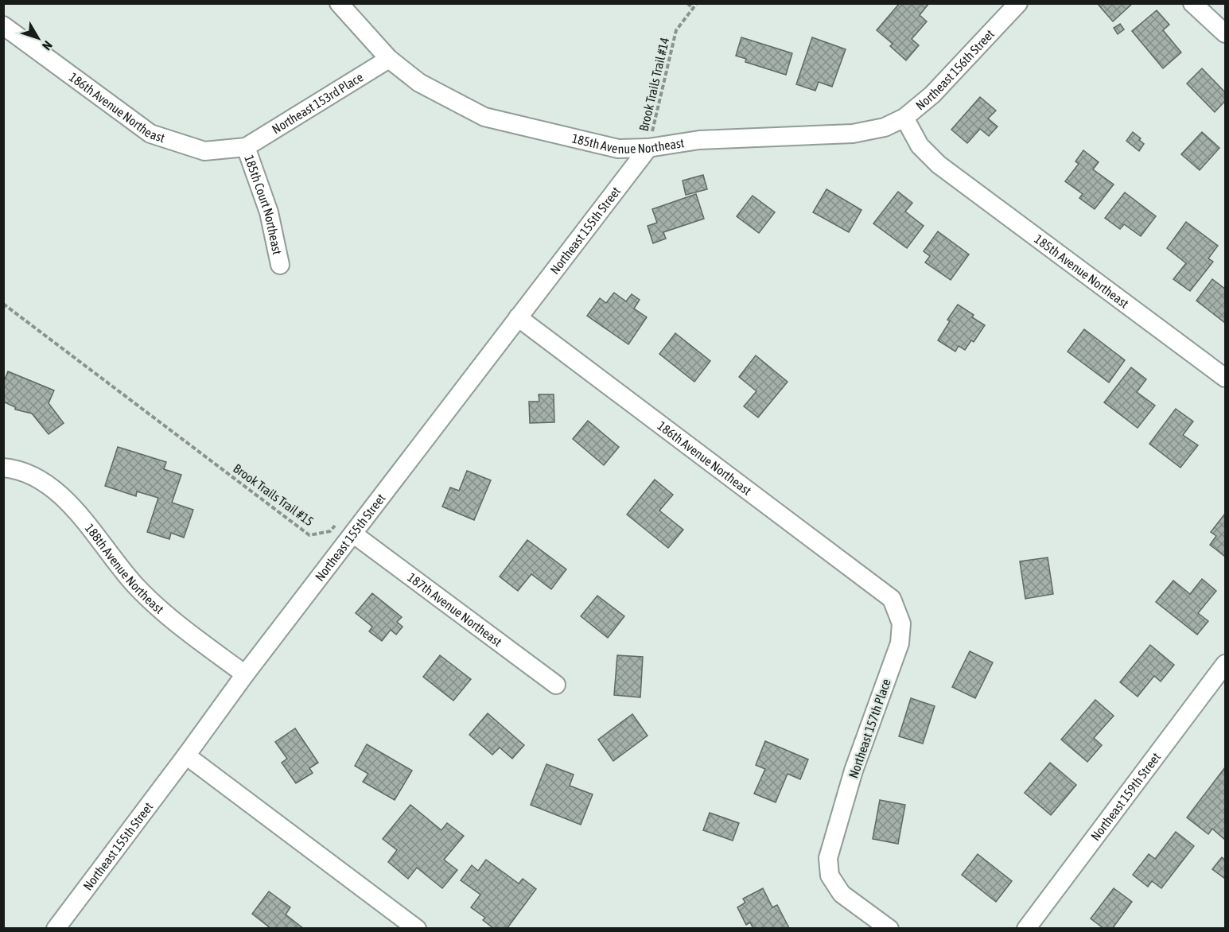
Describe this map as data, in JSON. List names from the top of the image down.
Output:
{
  "streets": {
    "street": [
      "Northeast 156th Street",
      "Northeast 153rd Place",
      "186th Avenue Northeast",
      "185th Avenue Northeast",
      "185th Court Northeast",
      "Northeast 155th Street",
      "188th Avenue Northeast",
      "187th Avenue Northeast",
      "Northeast 157th Place",
      "Northeast 159th Street"
    ],
    "path": ["Brook Trails Trail #14", "Brook Trails Trail #15"]
  },
  "crossings": [
    ["Northeast 156th Street", "185th Avenue Northeast"],
    ["Brook Trails Trail #14", "185th Avenue Northeast"],
    ["Brook Trails Trail #14", "Northeast 155th Street"],
    ["Northeast 153rd Place", "186th Avenue Northeast"],
    ["Northeast 153rd Place", "185th Avenue Northeast"],
    ["Northeast 153rd Place", "185th Court Northeast"],
    ["186th Avenue Northeast", "185th Court Northeast"],
    ["186th Avenue Northeast", "Northeast 155th Street"],
    ["186th Avenue Northeast", "Northeast 157th Place"],
    ["185th Avenue Northeast", "Northeast 155th Street"],
    ["Northeast 155th Street", "188th Avenue Northeast"],
    ["Northeast 155th Street", "187th Avenue Northeast"]
  ],
  "north": "bottom right"
}
